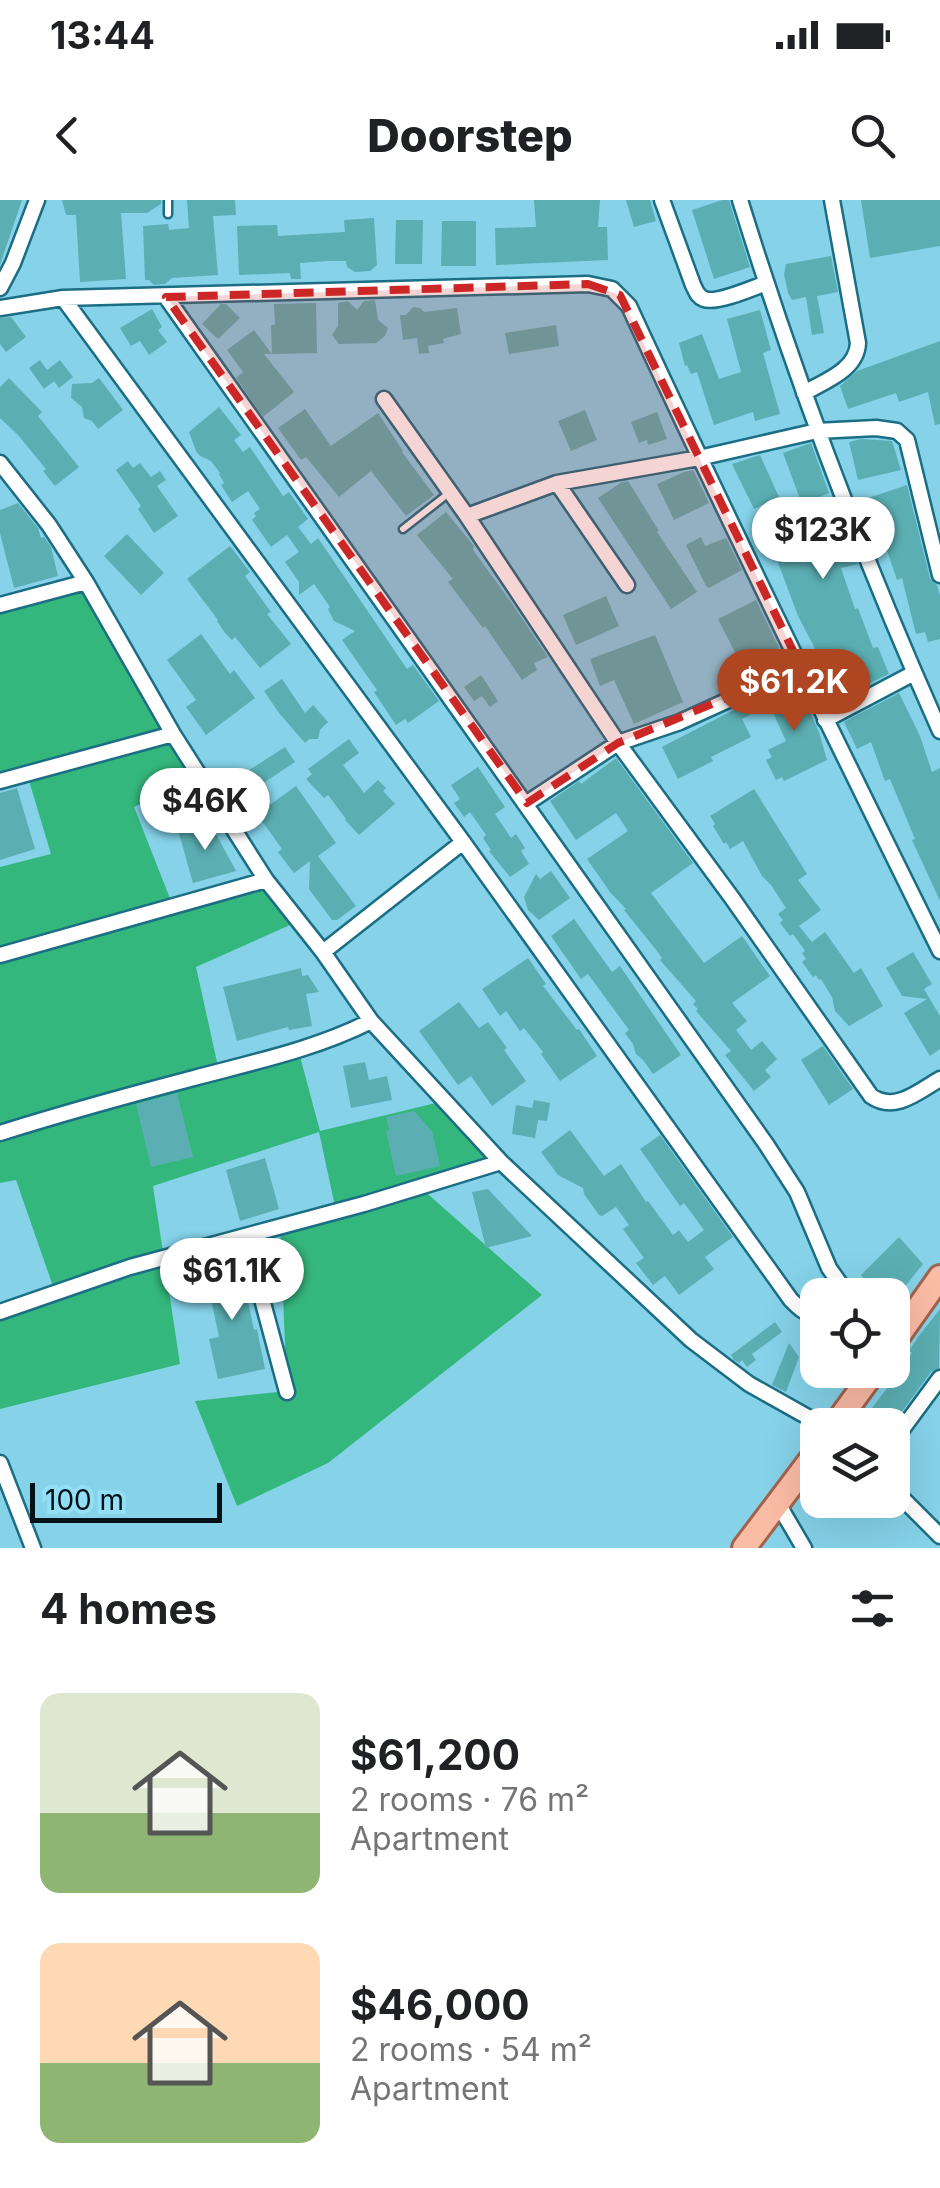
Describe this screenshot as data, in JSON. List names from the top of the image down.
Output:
{
  "scale_bar": "100 m",
  "page": {
    "status": "13:44",
    "header": "Doorstep",
    "price": [
      "$123K",
      "$61.2K",
      "$46K",
      "$61.1K"
    ],
    "scale": "100 m",
    "heading": "4 homes",
    "list": [
      {
        "name": "$61,200",
        "note": "2 rooms · 76 m² · Apartment"
      },
      {
        "name": "$46,000",
        "note": "2 rooms · 54 m² · Apartment"
      }
    ]
  }
}
